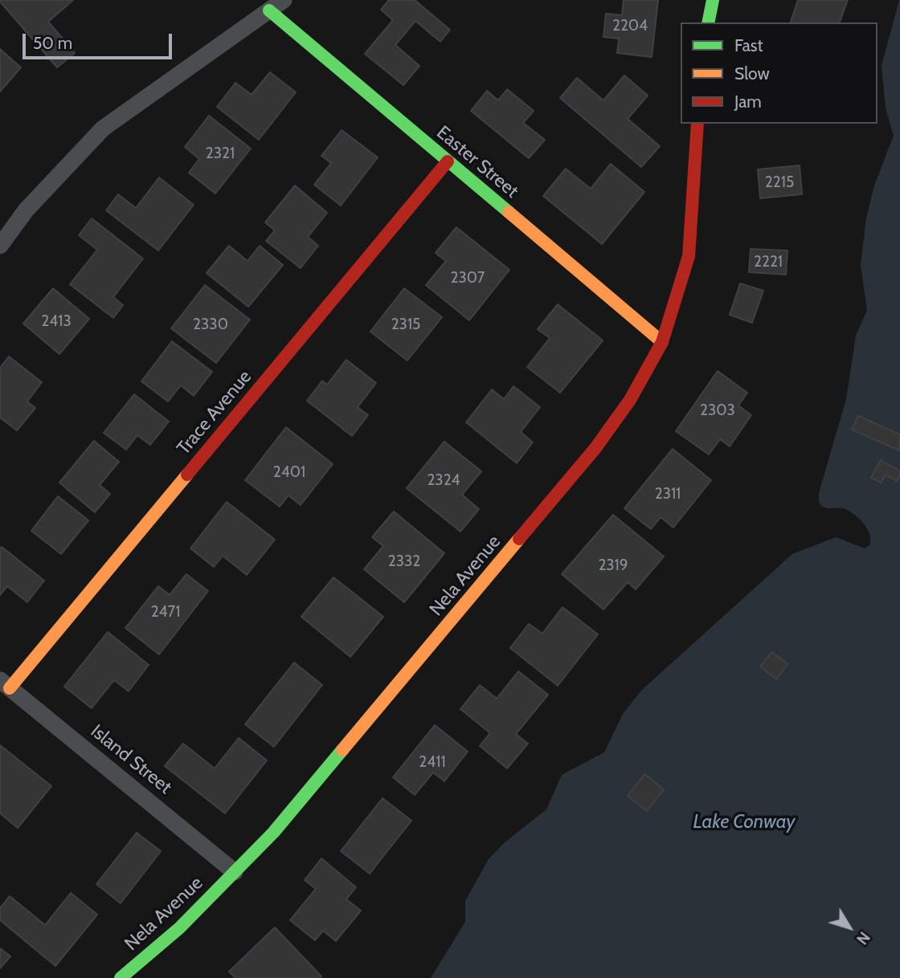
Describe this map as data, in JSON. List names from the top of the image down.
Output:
{
  "streets": {
    "street": [
      "Easter Street",
      "Trace Avenue",
      "Nela Avenue",
      "Island Street"
    ]
  },
  "crossings": [
    ["Easter Street", "Trace Avenue"],
    ["Easter Street", "Nela Avenue"],
    ["Trace Avenue", "Island Street"],
    ["Nela Avenue", "Island Street"]
  ],
  "water": ["Lake Conway"],
  "house_numbers": [
    "2204",
    "2321",
    "2215",
    "2221",
    "2307",
    "2413",
    "2330",
    "2315",
    "2303",
    "2401",
    "2324",
    "2311",
    "2332",
    "2319",
    "2471",
    "2411"
  ],
  "legend": ["Fast", "Slow", "Jam"],
  "scale_bar": "50 m",
  "north": "bottom right"
}
